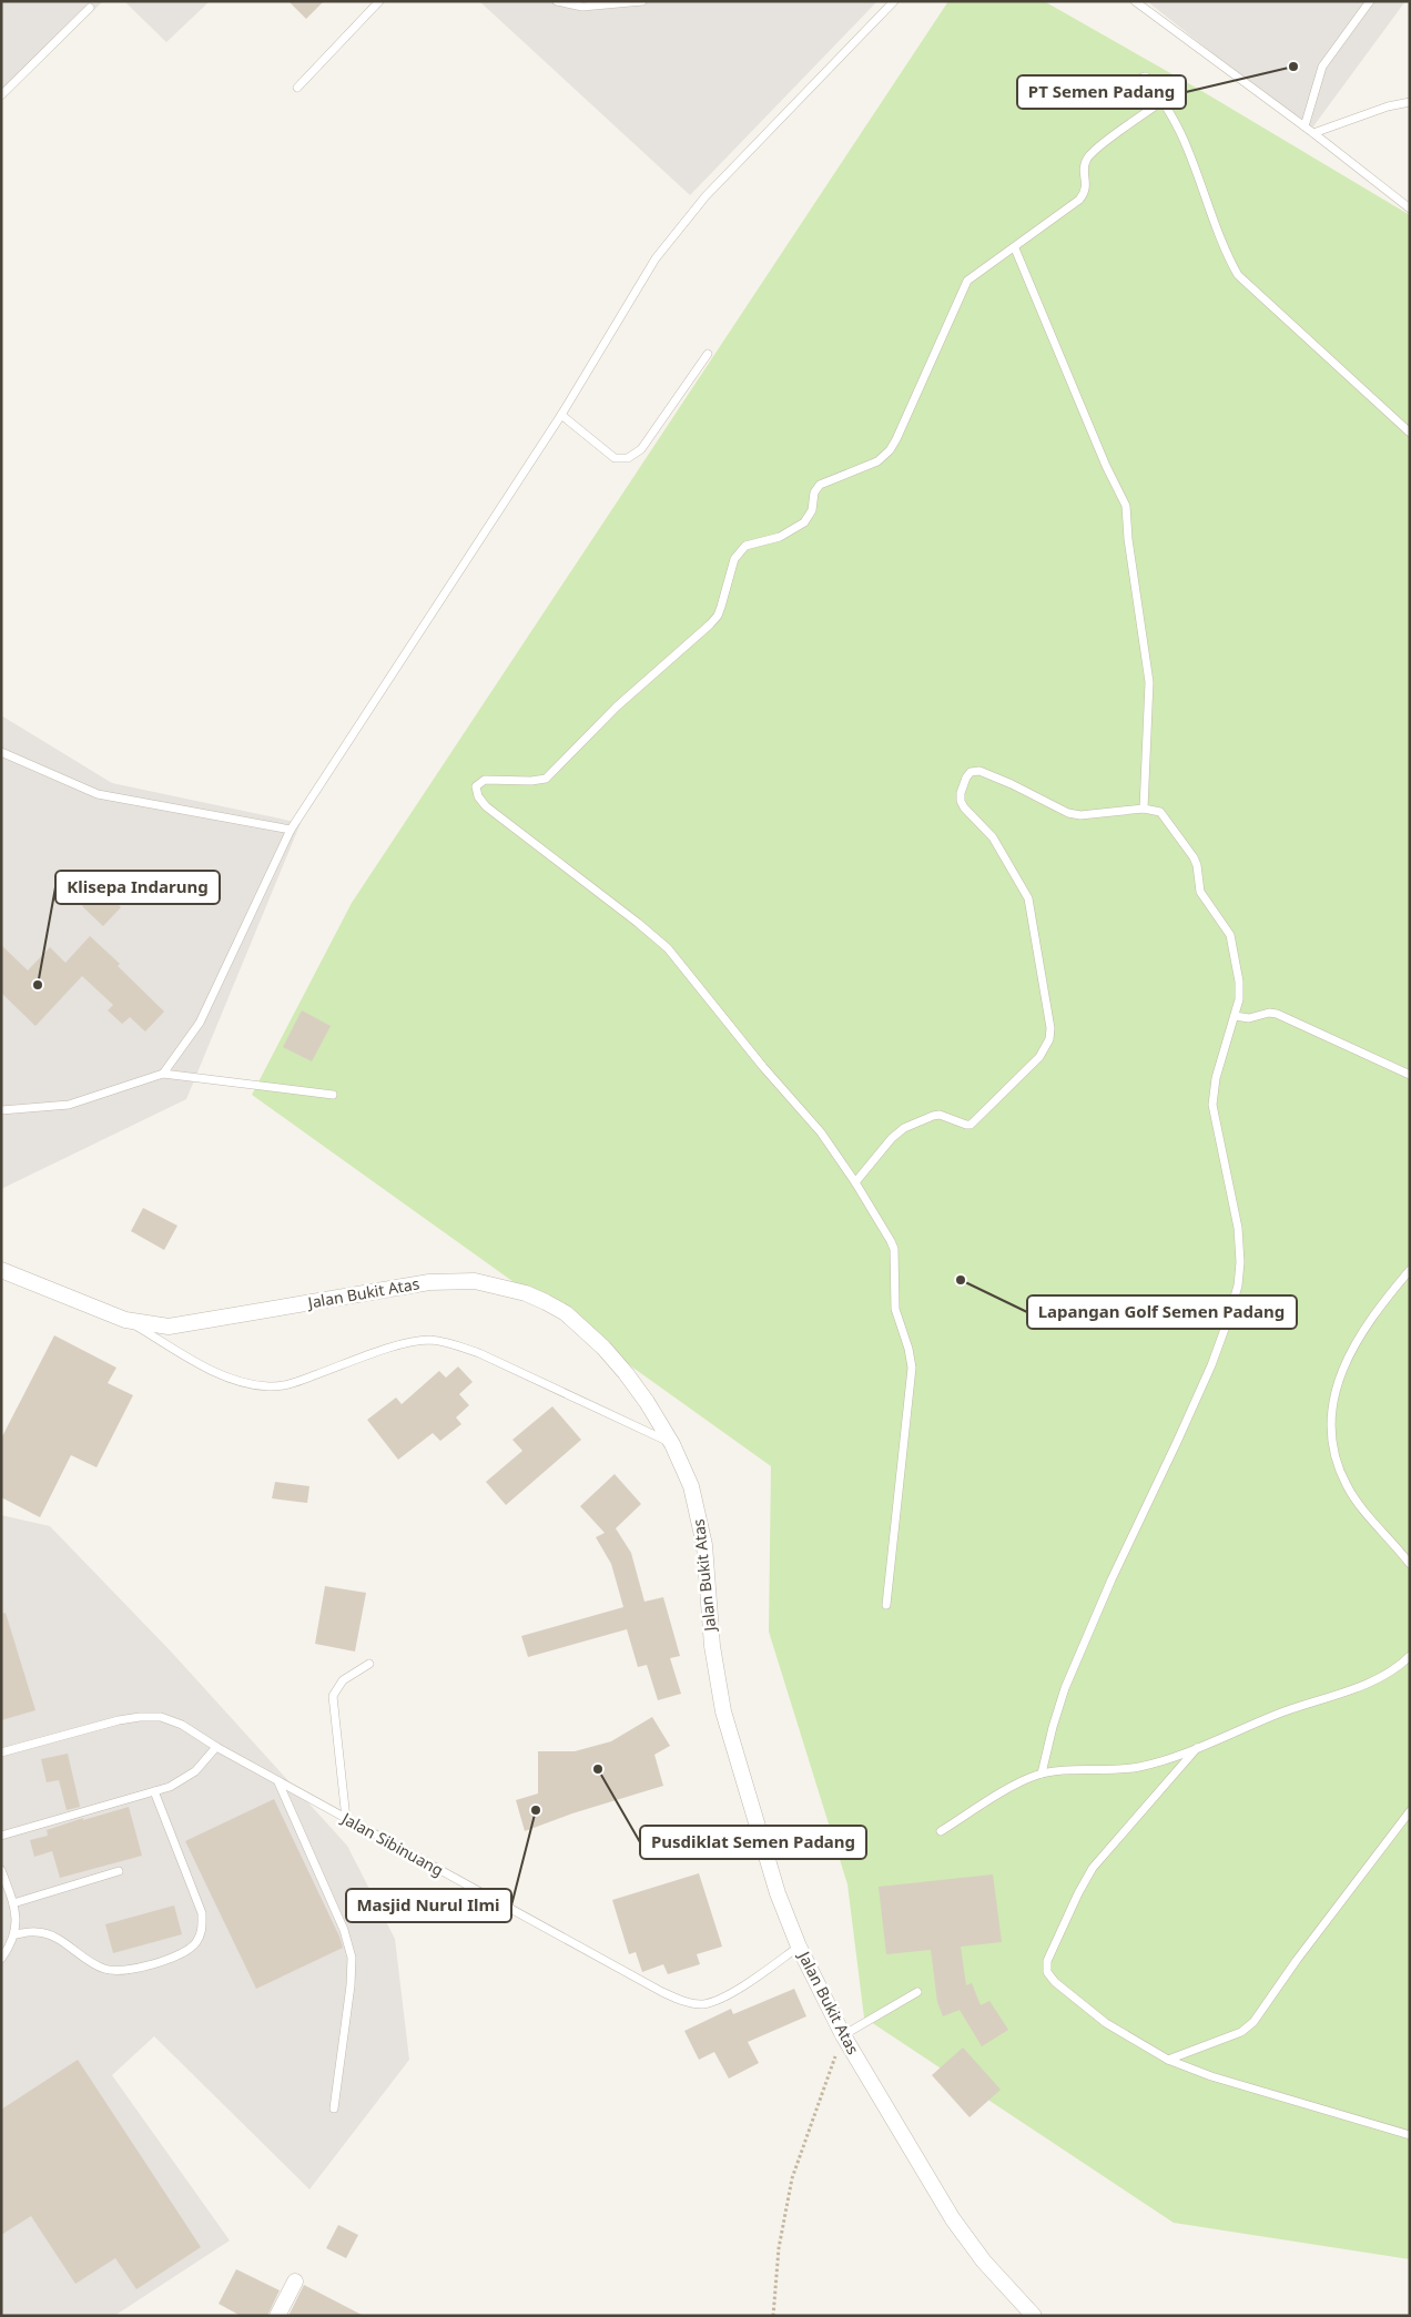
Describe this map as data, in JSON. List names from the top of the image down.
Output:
{
  "streets": {
    "street": ["Jalan Bukit Atas"],
    "lane": ["Jalan Sibinuang"]
  },
  "crossings": [
    ["Jalan Bukit Atas", "Jalan Sibinuang"]
  ],
  "places": [
    "PT Semen Padang",
    "Klisepa Indarung",
    "Lapangan Golf Semen Padang",
    "Pusdiklat Semen Padang",
    "Masjid Nurul Ilmi"
  ]
}
